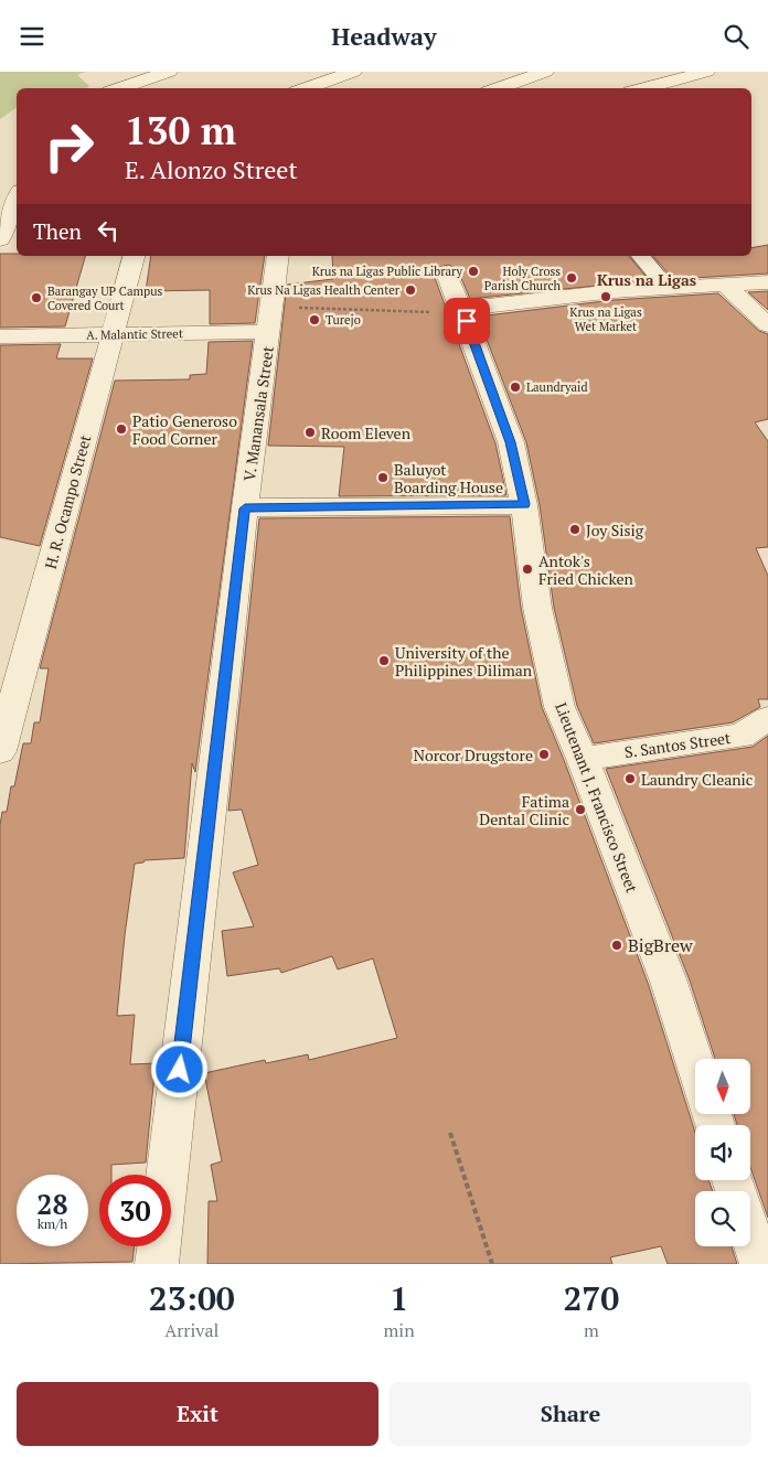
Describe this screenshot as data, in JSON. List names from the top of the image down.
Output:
{
  "streets": {
    "street": [
      "A. Malantic Street",
      "V. Manansala Street",
      "H. R. Ocampo Street",
      "S. Santos Street",
      "Lieutenant J. Francisco Street"
    ]
  },
  "crossings": [
    ["A. Malantic Street", "V. Manansala Street"],
    ["A. Malantic Street", "H. R. Ocampo Street"],
    ["S. Santos Street", "Lieutenant J. Francisco Street"]
  ],
  "districts": ["Krus na Ligas"],
  "places": [
    "Krus na Ligas Public Library",
    "Holy Cross Parish Church",
    "Krus Na Ligas Health Center",
    "Krus na Ligas Wet Market",
    "Barangay UP Campus Covered Court",
    "Turejo",
    "Laundryaid",
    "Patio Generoso Food Corner",
    "Room Eleven",
    "Baluyot Boarding House",
    "Joy Sisig",
    "Antok's Fried Chicken",
    "University of the Philippines Diliman",
    "Norcor Drugstore",
    "Laundry Cleanic",
    "Fatima Dental Clinic",
    "BigBrew"
  ],
  "north": "bottom",
  "page": {
    "header": "Headway",
    "turn": ["130 m", "E. Alonzo Street"],
    "then": "Then",
    "speed": "28 km/h",
    "limit": "30",
    "eta": [
      "23:00",
      "Arrival",
      "1",
      "min",
      "270",
      "m"
    ],
    "buttons": ["Exit", "Share"]
  }
}
